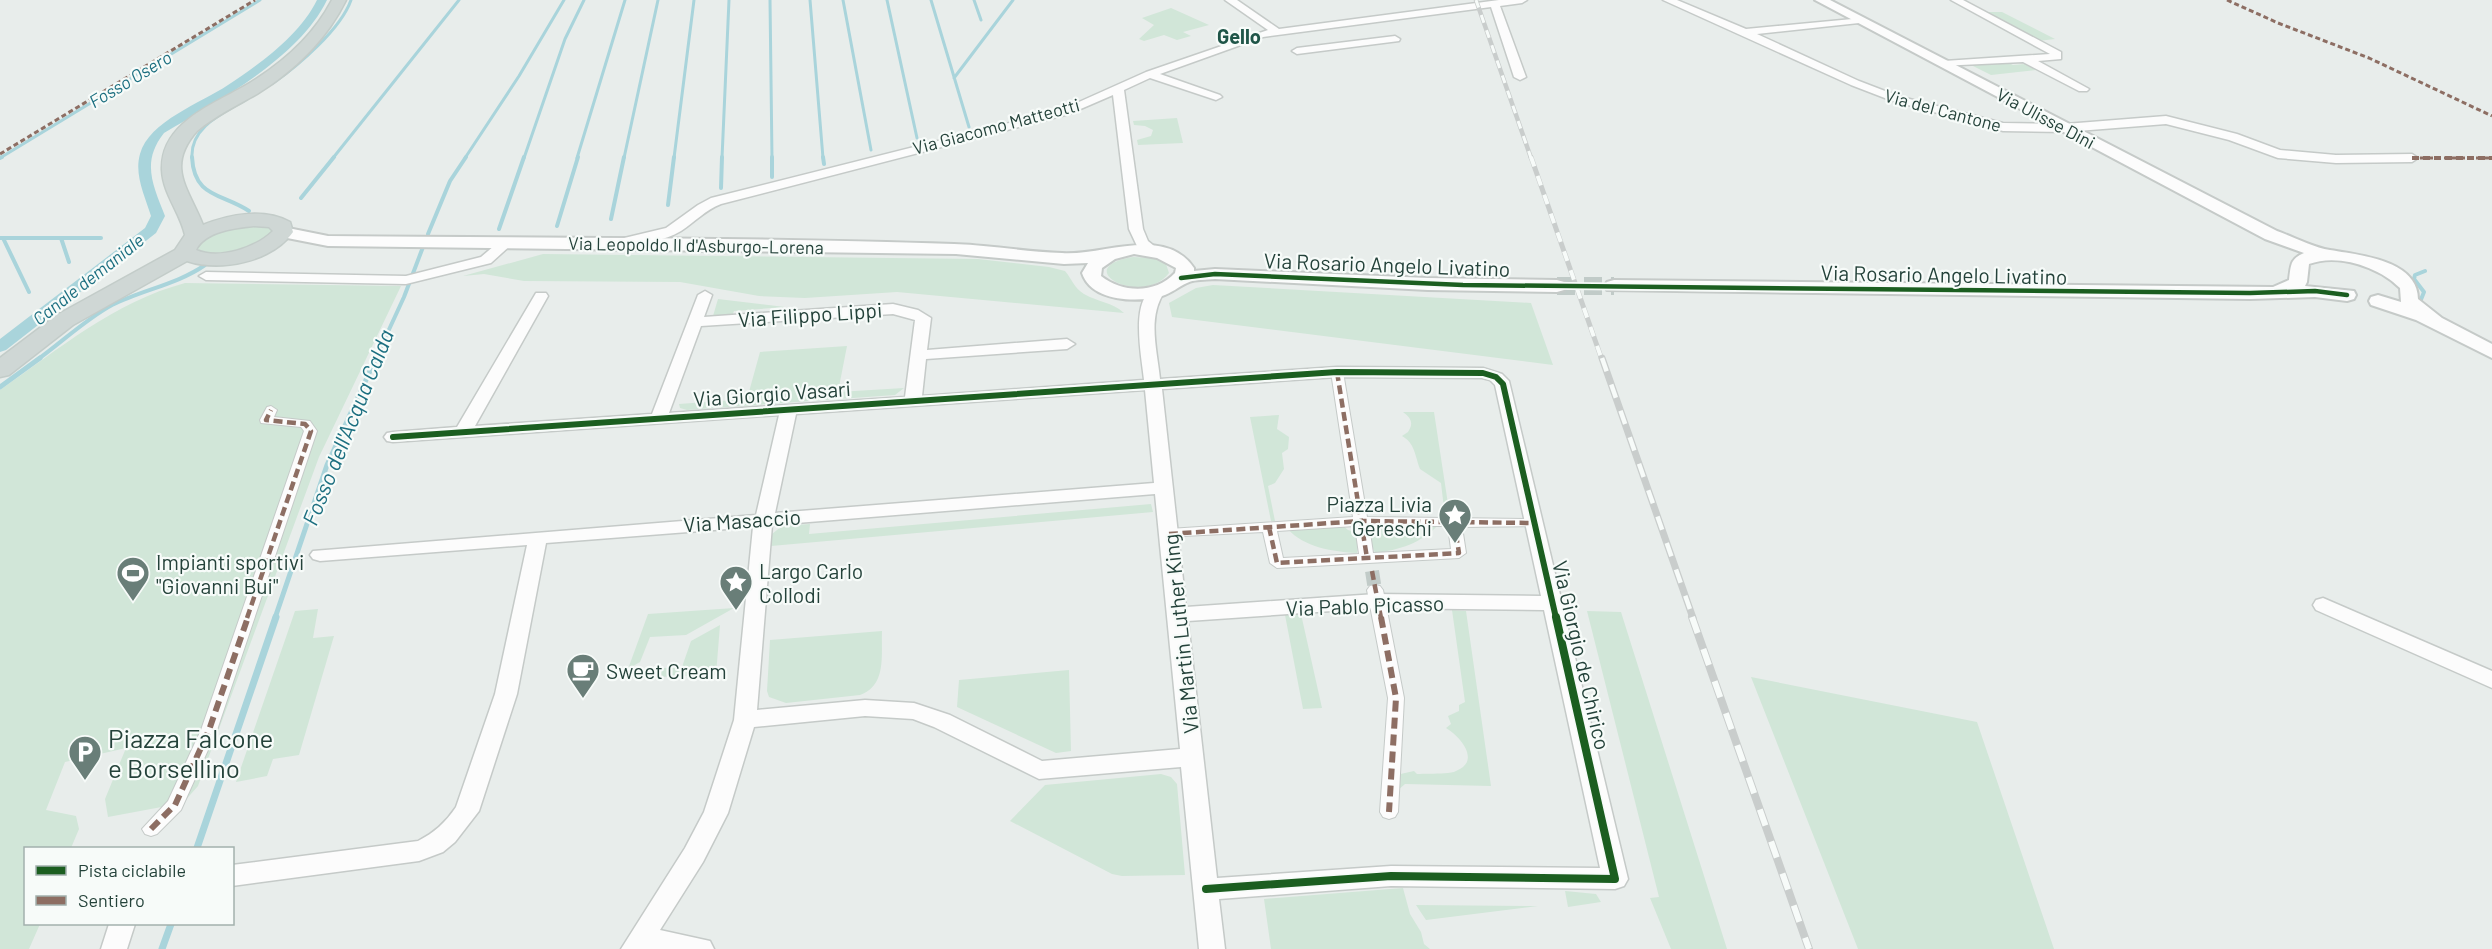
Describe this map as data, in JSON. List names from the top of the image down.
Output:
{
  "streets": {
    "street": [
      "Via del Cantone",
      "Via Ulisse Dini",
      "Via Giacomo Matteotti",
      "Via Leopoldo II d'Asburgo-Lorena",
      "Via Rosario Angelo Livatino",
      "Via Filippo Lippi",
      "Via Giorgio Vasari",
      "Via Masaccio",
      "Via Pablo Picasso",
      "Via Martin Luther King",
      "Via Giorgio de Chirico"
    ]
  },
  "crossings": [
    ["Via del Cantone", "Via Ulisse Dini"],
    ["Via Giacomo Matteotti", "Via Leopoldo II d'Asburgo-Lorena"],
    ["Via Giorgio Vasari", "Via Martin Luther King"],
    ["Via Giorgio Vasari", "Via Giorgio de Chirico"],
    ["Via Masaccio", "Via Martin Luther King"],
    ["Via Pablo Picasso", "Via Martin Luther King"],
    ["Via Pablo Picasso", "Via Giorgio de Chirico"],
    ["Via Martin Luther King", "Via Giorgio de Chirico"]
  ],
  "districts": ["Gello"],
  "water": ["Fosso Osero", "Canale demaniale", "Fosso dell'Acqua Calda"],
  "places": {
    "place": ["Piazza Livia Gereschi", "Largo Carlo Collodi"],
    "sports": ["Impianti sportivi \"Giovanni Bui\""],
    "cafe": ["Sweet Cream"],
    "parking": ["Piazza Falcone e Borsellino"]
  },
  "legend": ["Pista ciclabile", "Sentiero"]
}
